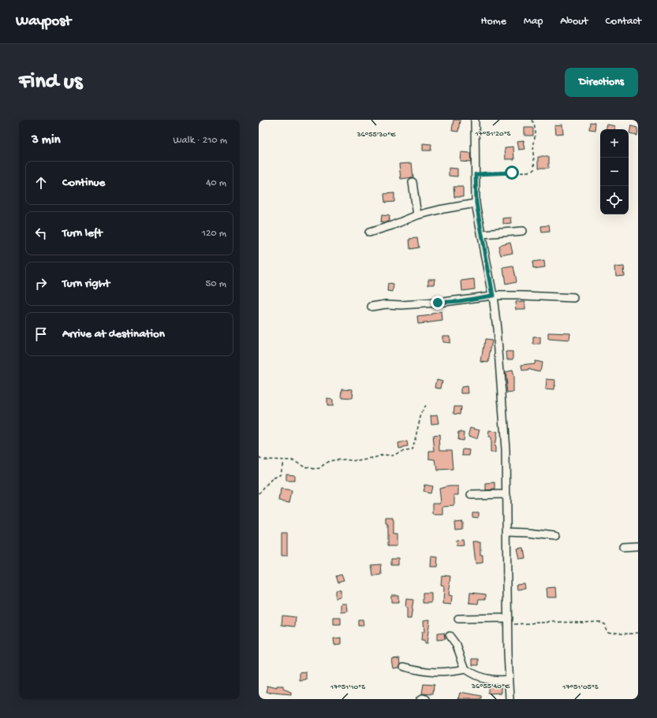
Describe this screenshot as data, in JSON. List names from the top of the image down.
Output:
{
  "page": {
    "header": "Waypost",
    "nav": [
      "Home",
      "Map",
      "About",
      "Contact"
    ],
    "buttons": "Directions",
    "title": "Find us",
    "heading": ["3 min", "Walk · 210 m"],
    "map_buttons": ["+", "−"],
    "list": [
      ["Continue", "40 m"],
      ["Turn left", "120 m"],
      ["Turn right", "50 m"],
      "Arrive at destination"
    ]
  },
  "coordinates": [
    "17°51'20\"S",
    "36°55'30\"E",
    "36°55'40\"E",
    "17°51'10\"S",
    "17°51'05\"S"
  ]
}
